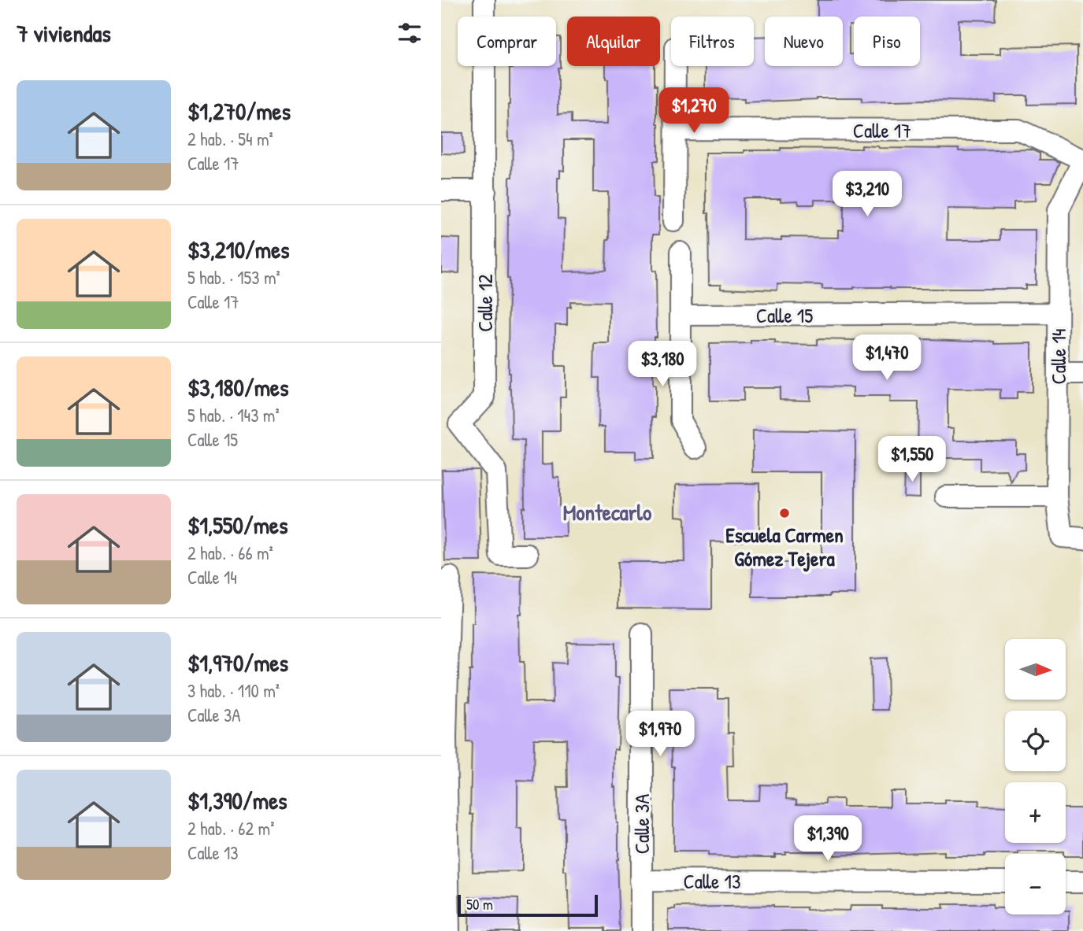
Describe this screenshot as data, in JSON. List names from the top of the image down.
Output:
{
  "streets": {
    "street": [
      "Calle 17",
      "Calle 12",
      "Calle 15",
      "Calle 14",
      "Calle 3A",
      "Calle 13"
    ]
  },
  "crossings": [
    ["Calle 17", "Calle 14"],
    ["Calle 15", "Calle 14"],
    ["Calle 3A", "Calle 13"]
  ],
  "districts": ["Montecarlo"],
  "places": ["Escuela Carmen Gómez Tejera"],
  "scale_bar": "50 m",
  "north": "right",
  "page": {
    "heading": "7 viviendas",
    "chip": [
      "Comprar",
      "Alquilar",
      "Filtros",
      "Nuevo",
      "Piso"
    ],
    "list": [
      {
        "name": "$1,270/mes",
        "note": "2 hab. · 54 m² · Calle 17"
      },
      {
        "name": "$3,210/mes",
        "note": "5 hab. · 153 m² · Calle 17"
      },
      {
        "name": "$3,180/mes",
        "note": "5 hab. · 143 m² · Calle 15"
      },
      {
        "name": "$1,550/mes",
        "note": "2 hab. · 66 m² · Calle 14"
      },
      {
        "name": "$1,970/mes",
        "note": "3 hab. · 110 m² · Calle 3A"
      },
      {
        "name": "$1,390/mes",
        "note": "2 hab. · 62 m² · Calle 13"
      }
    ],
    "price": [
      "$1,270",
      "$3,210",
      "$1,470",
      "$3,180",
      "$1,550",
      "$1,970",
      "$1,390"
    ],
    "map_buttons": ["+", "−"],
    "scale": "50 m"
  }
}
